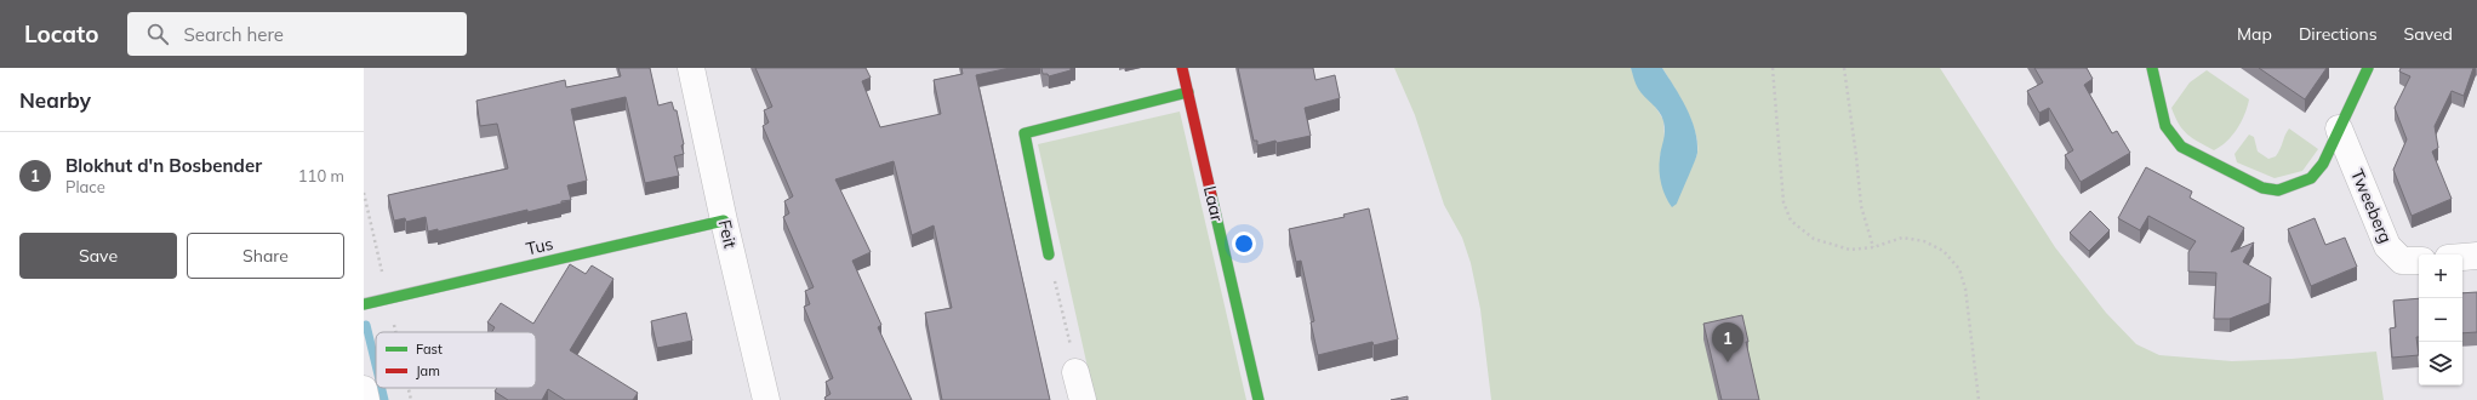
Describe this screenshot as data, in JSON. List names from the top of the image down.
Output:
{
  "streets": {
    "street": [
      "Laar",
      "Tweeberg",
      "Feit",
      "Tus"
    ]
  },
  "crossings": [
    ["Feit", "Tus"]
  ],
  "legend": ["Fast", "Jam"],
  "page": {
    "header": "Locato",
    "search": "Search here",
    "nav": ["Map", "Directions", "Saved"],
    "heading": "Nearby",
    "list": [
      {
        "mark": "1",
        "name": "Blokhut d'n Bosbender",
        "note": "Place",
        "value": "110 m"
      }
    ],
    "buttons": ["Save", "Share"],
    "map_buttons": ["+", "−"],
    "pins": "1"
  }
}
